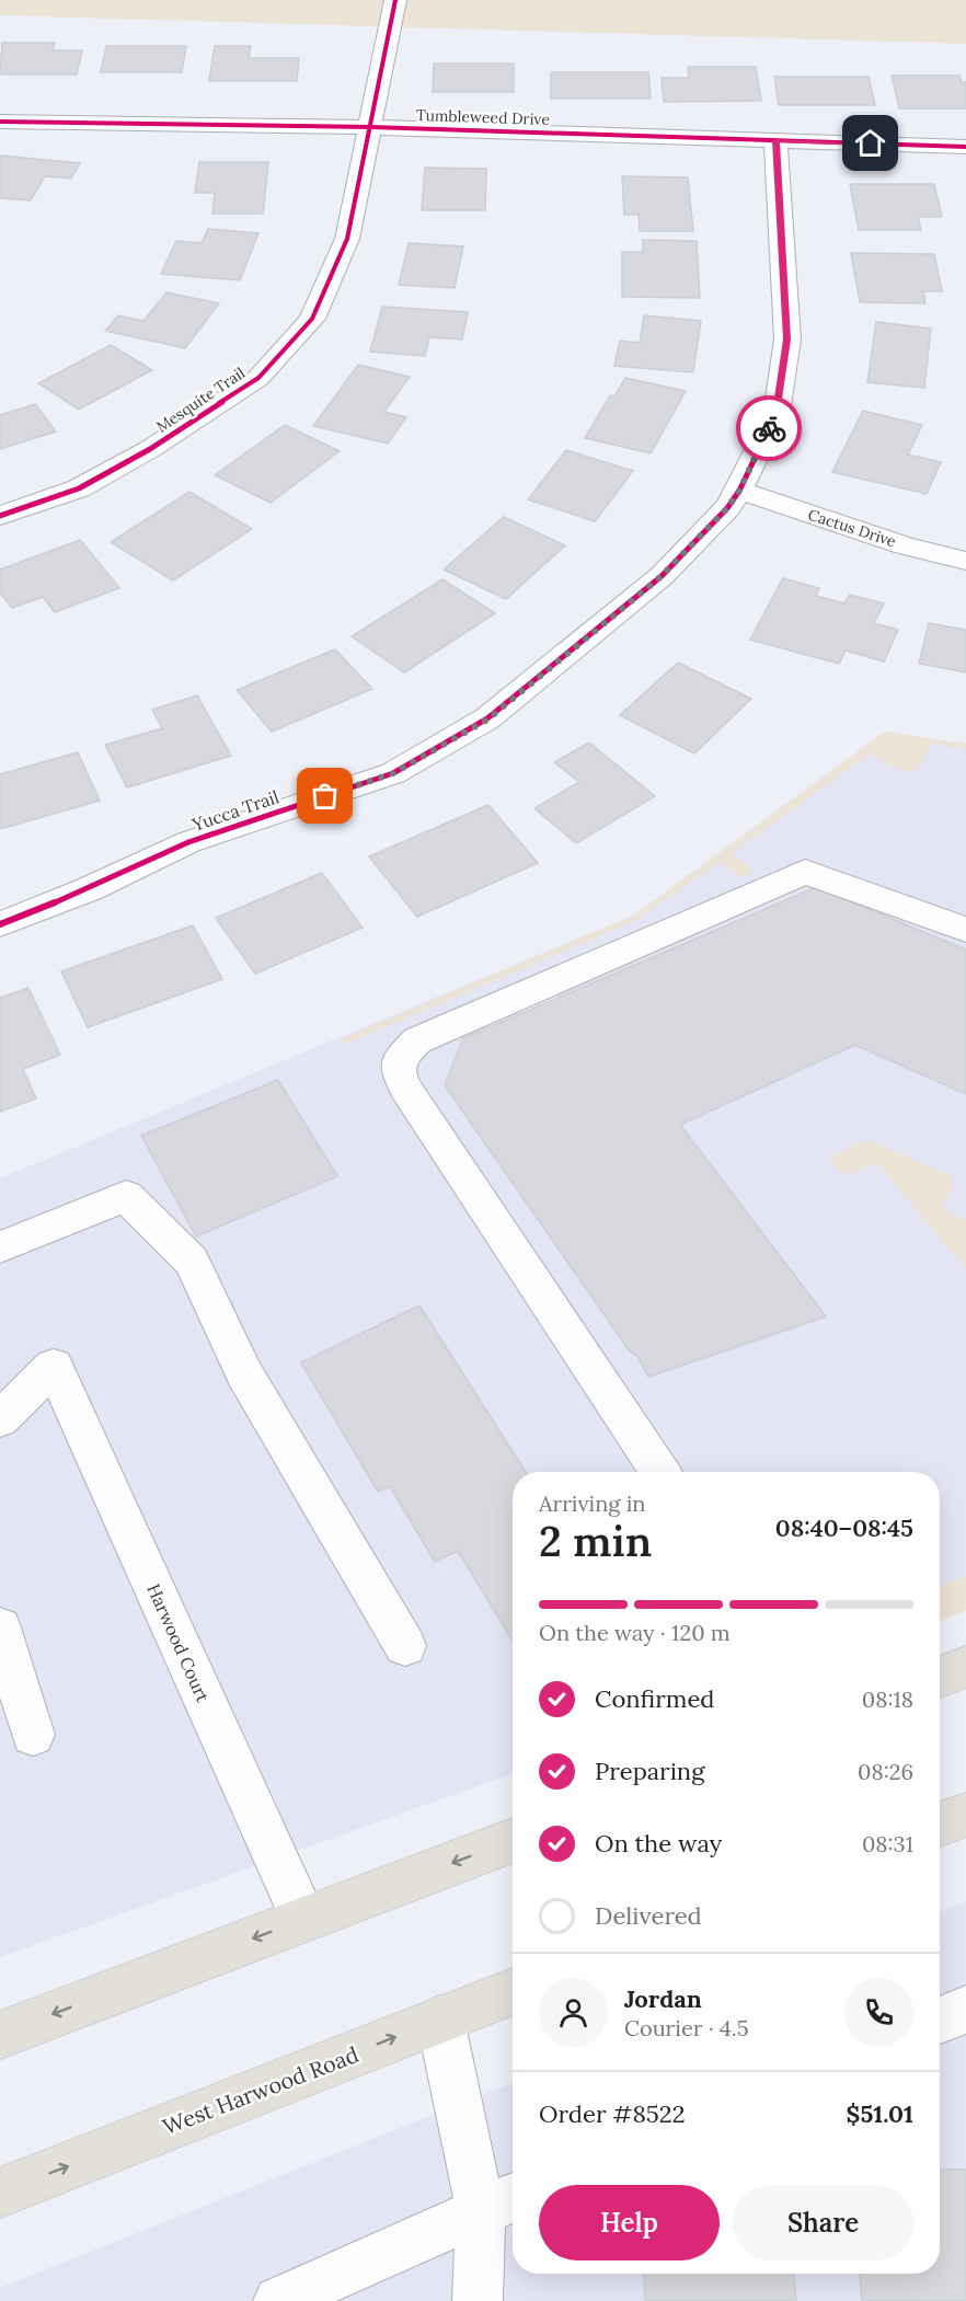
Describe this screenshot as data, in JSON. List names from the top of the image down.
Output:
{
  "streets": {
    "main road": ["West Harwood Road"],
    "street": [
      "Tumbleweed Drive",
      "Mesquite Trail",
      "Cactus Drive",
      "Yucca Trail",
      "Harwood Court"
    ]
  },
  "crossings": [
    ["Tumbleweed Drive", "Mesquite Trail"],
    ["Tumbleweed Drive", "Yucca Trail"],
    ["Cactus Drive", "Yucca Trail"]
  ],
  "page": {
    "heading": ["2 min", "Arriving in", "08:40–08:45"],
    "panel": [
      "Jordan",
      "Courier · 4.5",
      "Order #8522",
      "$51.01"
    ],
    "bar": "On the way · 120 m",
    "list": [
      ["Confirmed", "08:18"],
      ["Preparing", "08:26"],
      ["On the way", "08:31"],
      "Delivered"
    ],
    "buttons": ["Help", "Share"]
  }
}
